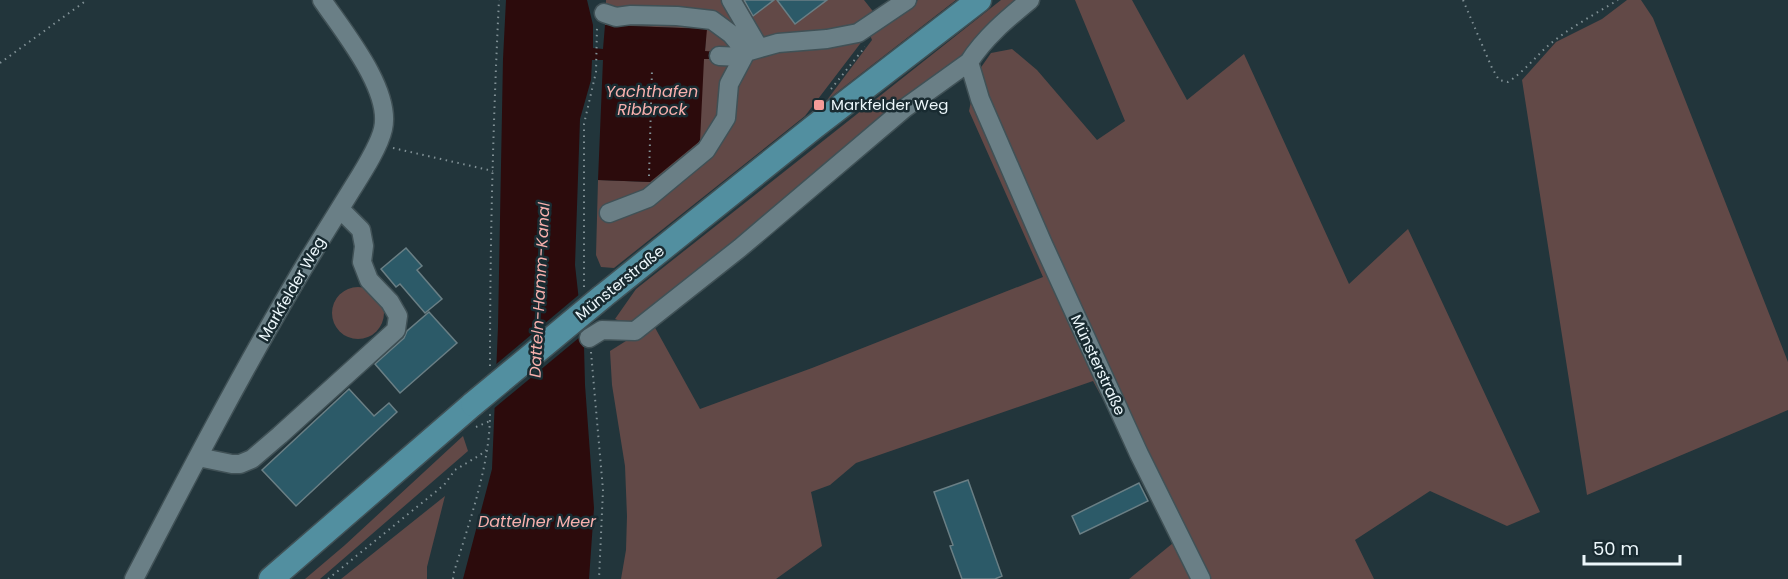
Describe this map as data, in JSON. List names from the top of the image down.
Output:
{
  "streets": {
    "main road": ["Münsterstraße"],
    "street": ["Markfelder Weg"]
  },
  "water": ["Yachthafen Ribbrock", "Datteln-Hamm-Kanal", "Dattelner Meer"],
  "places": {
    "transit": ["Markfelder Weg"]
  },
  "scale_bar": "50 m"
}
